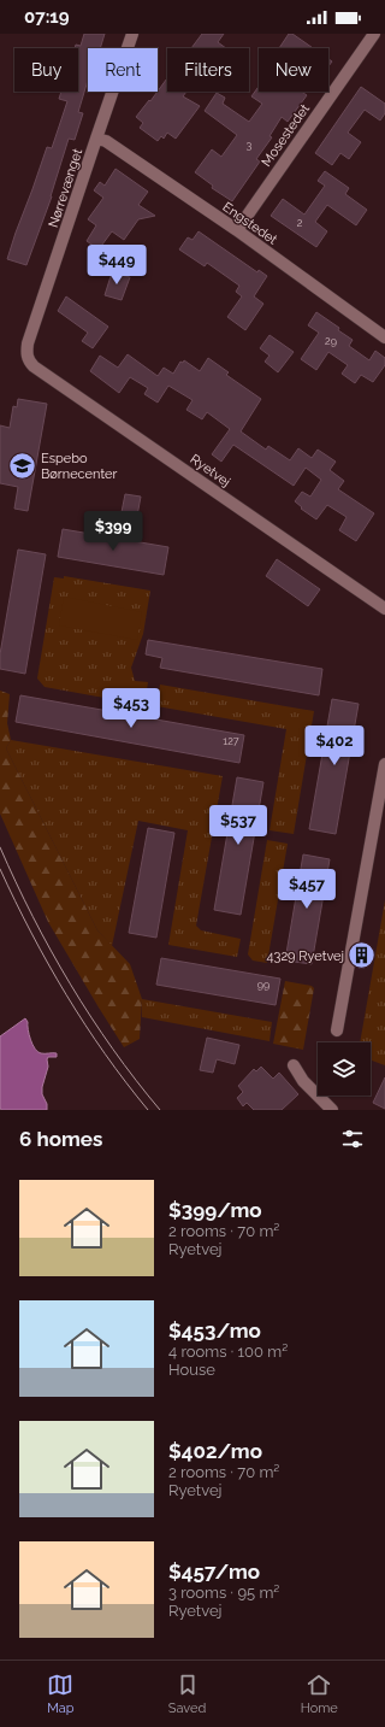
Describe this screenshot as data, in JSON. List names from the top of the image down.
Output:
{
  "streets": {
    "street": [
      "Mosestedet",
      "Nørrevænget",
      "Engstedet",
      "Ryetvej"
    ]
  },
  "crossings": [
    ["Mosestedet", "Engstedet"],
    ["Nørrevænget", "Engstedet"],
    ["Nørrevænget", "Ryetvej"]
  ],
  "places": {
    "school or university": ["Espebo Børnecenter"],
    "building": ["4329 Ryetvej"]
  },
  "house_numbers": [
    "3",
    "2",
    "29",
    "127",
    "99"
  ],
  "page": {
    "status": "07:19",
    "chip": [
      "Buy",
      "Rent",
      "Filters",
      "New"
    ],
    "price": [
      "$449",
      "$399",
      "$453",
      "$402",
      "$537",
      "$457"
    ],
    "heading": "6 homes",
    "list": [
      {
        "name": "$399/mo",
        "note": "2 rooms · 70 m² · Ryetvej"
      },
      {
        "name": "$453/mo",
        "note": "4 rooms · 100 m² · House"
      },
      {
        "name": "$402/mo",
        "note": "2 rooms · 70 m² · Ryetvej"
      },
      {
        "name": "$457/mo",
        "note": "3 rooms · 95 m² · Ryetvej"
      }
    ],
    "tabs": ["Map", "Saved", "Home"]
  }
}
